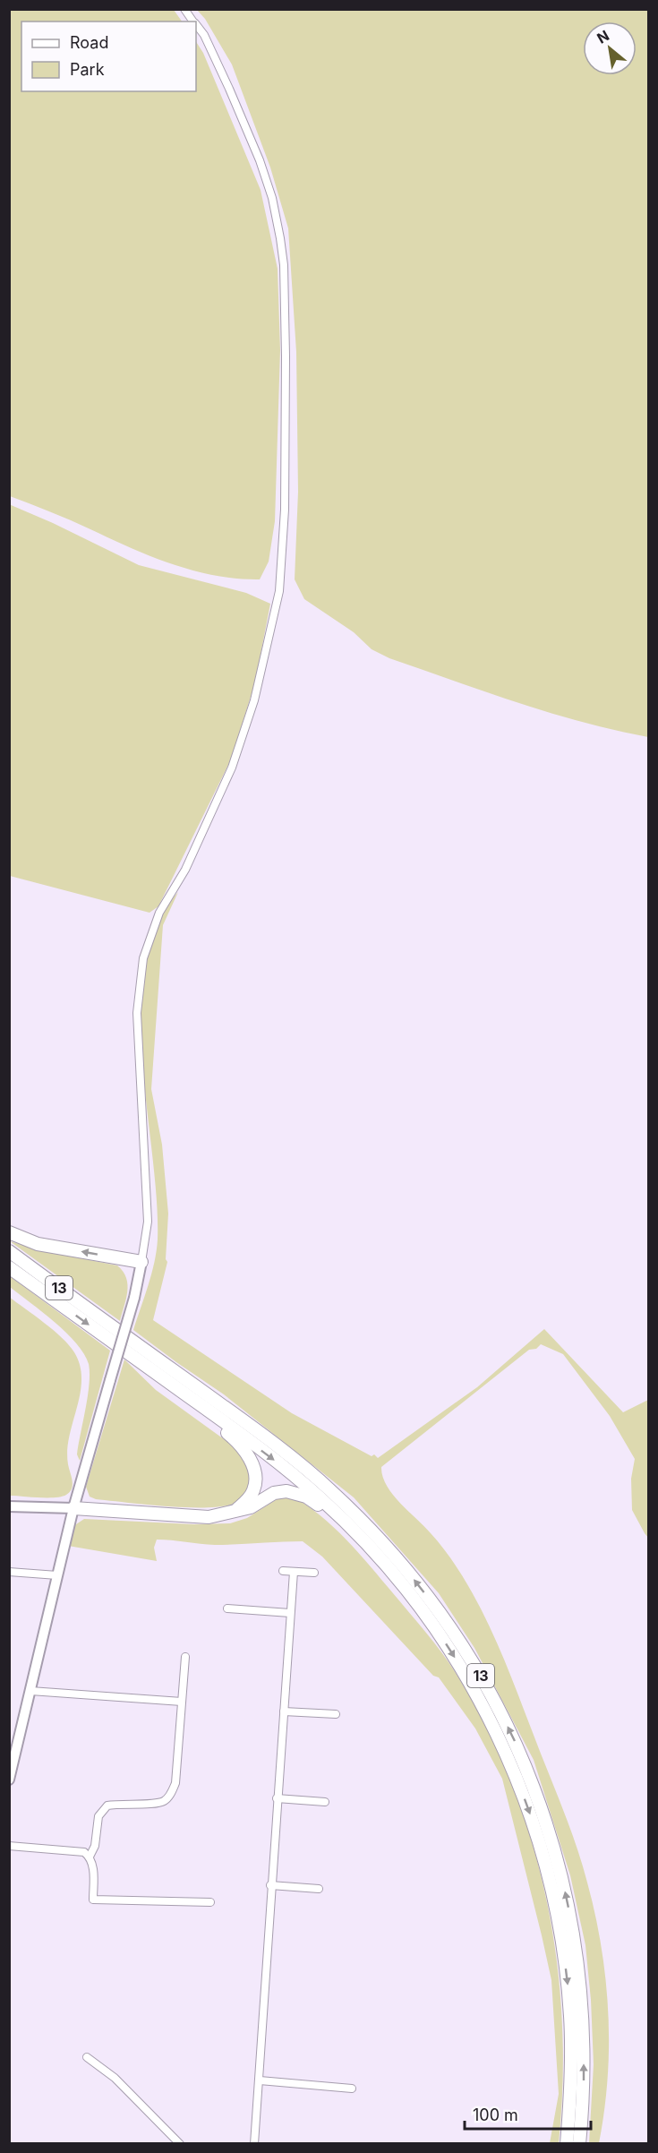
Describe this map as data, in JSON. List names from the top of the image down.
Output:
{
  "streets": {
    "highway": ["13"]
  },
  "legend": ["Road", "Park"],
  "scale_bar": "100 m",
  "north": "top left"
}
